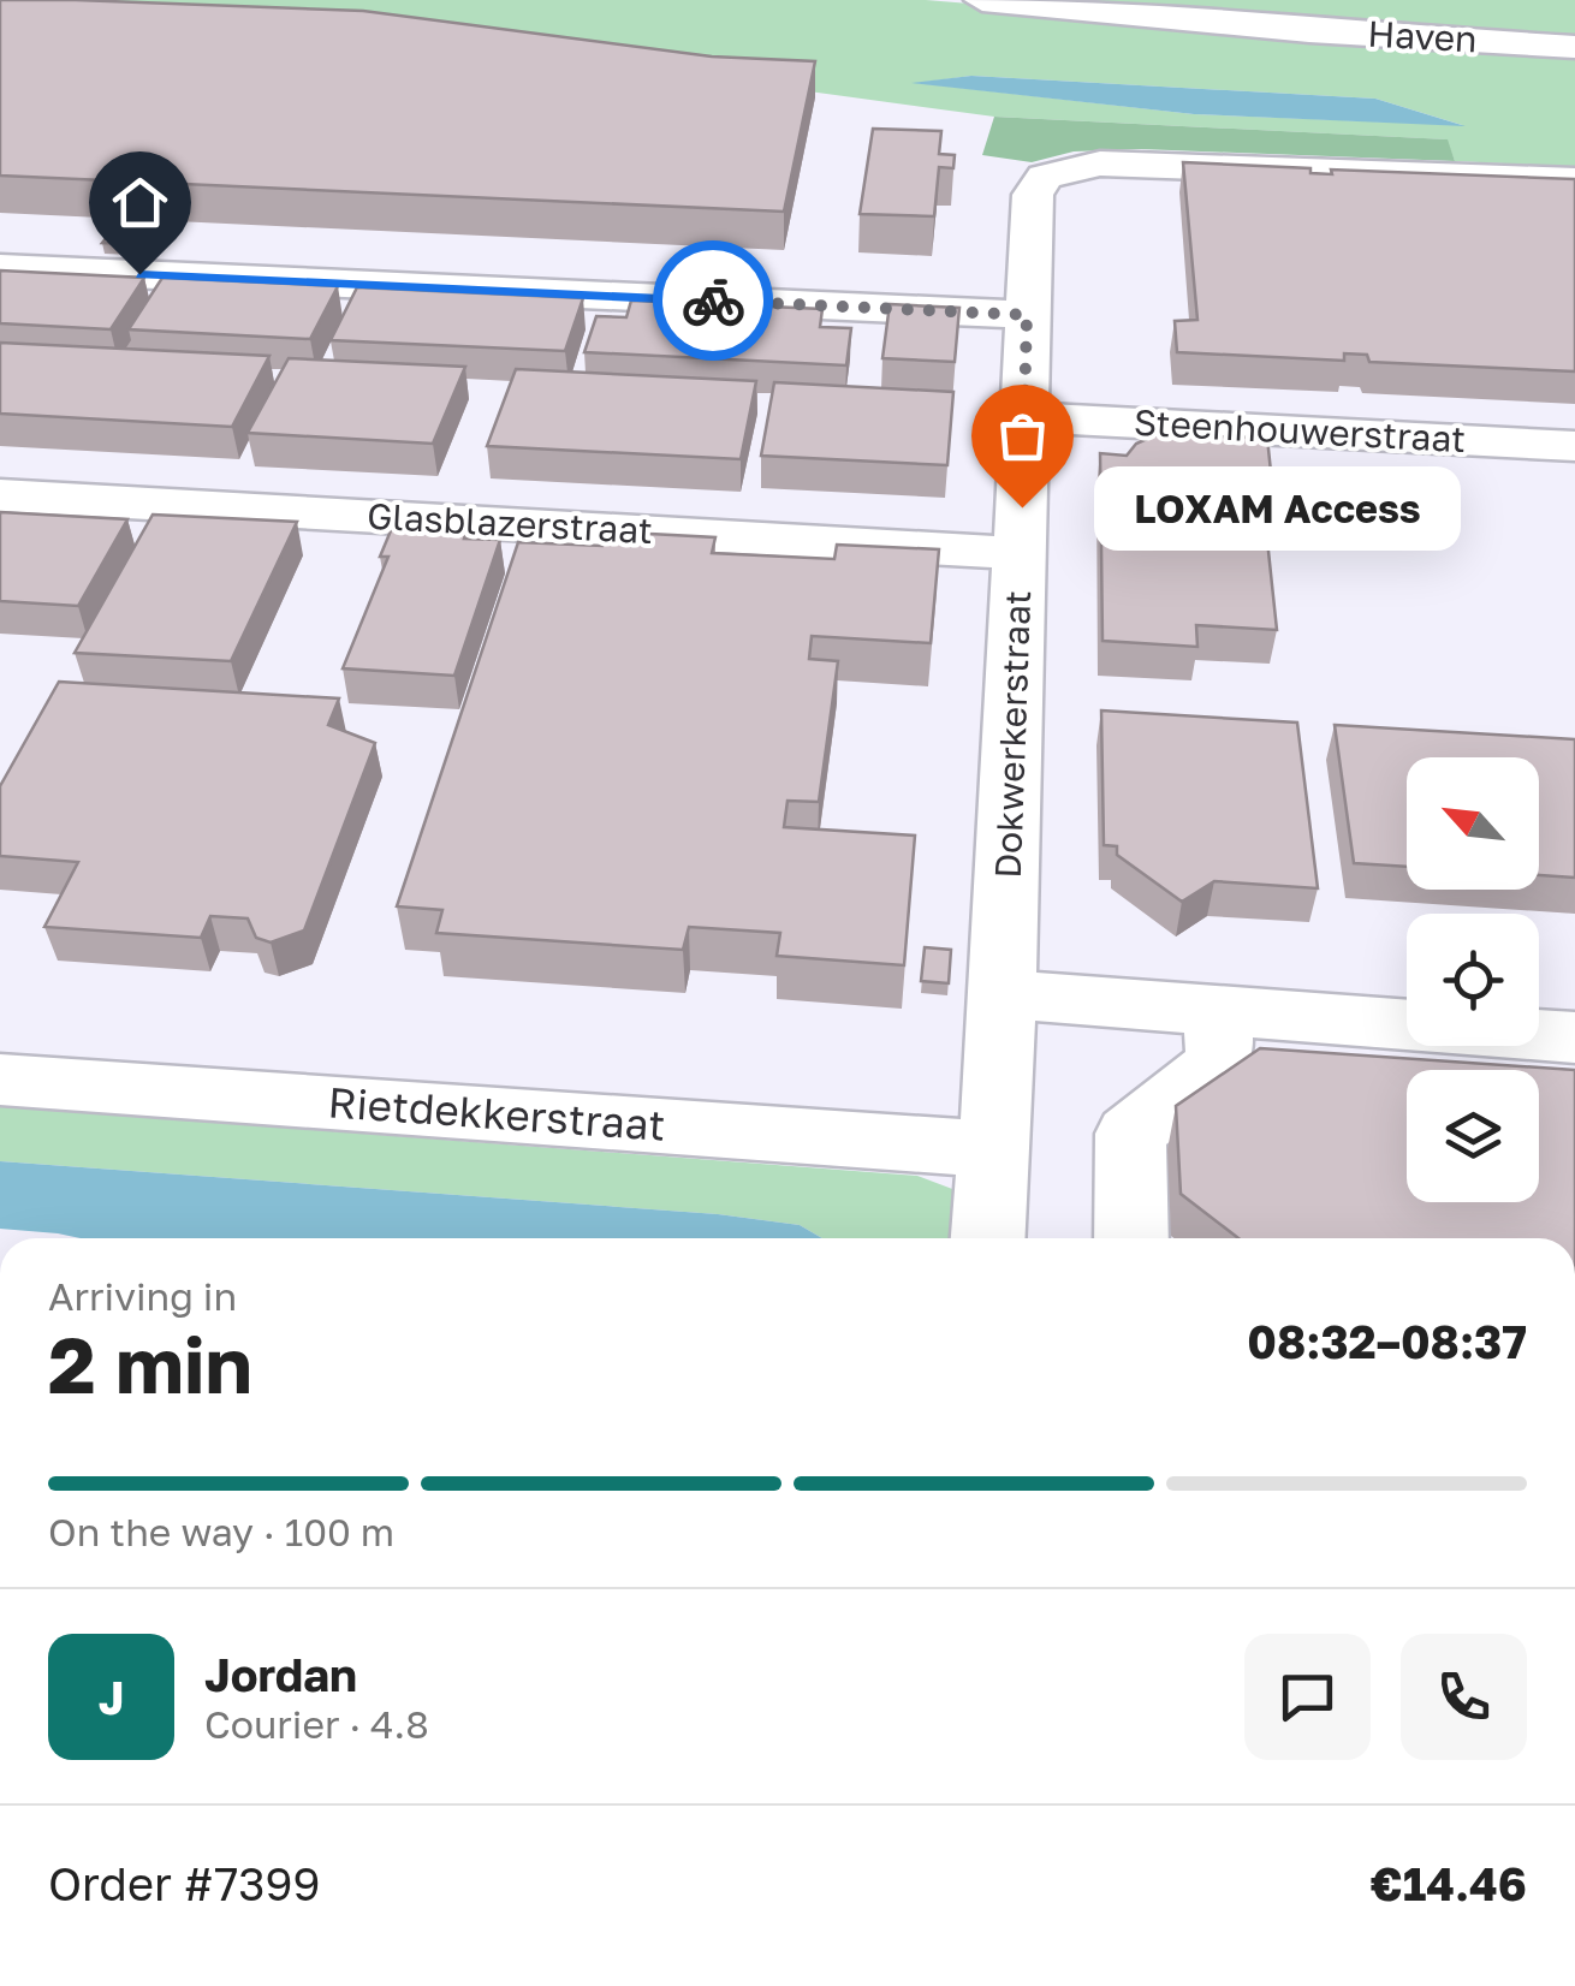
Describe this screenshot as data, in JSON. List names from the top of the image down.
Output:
{
  "streets": {
    "street": [
      "Haven",
      "Steenhouwerstraat",
      "Glasblazerstraat",
      "Dokwerkerstraat",
      "Rietdekkerstraat"
    ]
  },
  "crossings": [
    ["Steenhouwerstraat", "Dokwerkerstraat"],
    ["Glasblazerstraat", "Dokwerkerstraat"],
    ["Dokwerkerstraat", "Rietdekkerstraat"]
  ],
  "places": ["LOXAM Access"],
  "north": "top left",
  "page": {
    "bubble": "LOXAM Access",
    "heading": ["2 min", "Arriving in", "08:32–08:37"],
    "panel": [
      "Jordan",
      "Courier · 4.8",
      "Order #7399",
      "€14.46"
    ],
    "bar": "On the way · 100 m",
    "round": "J"
  }
}
